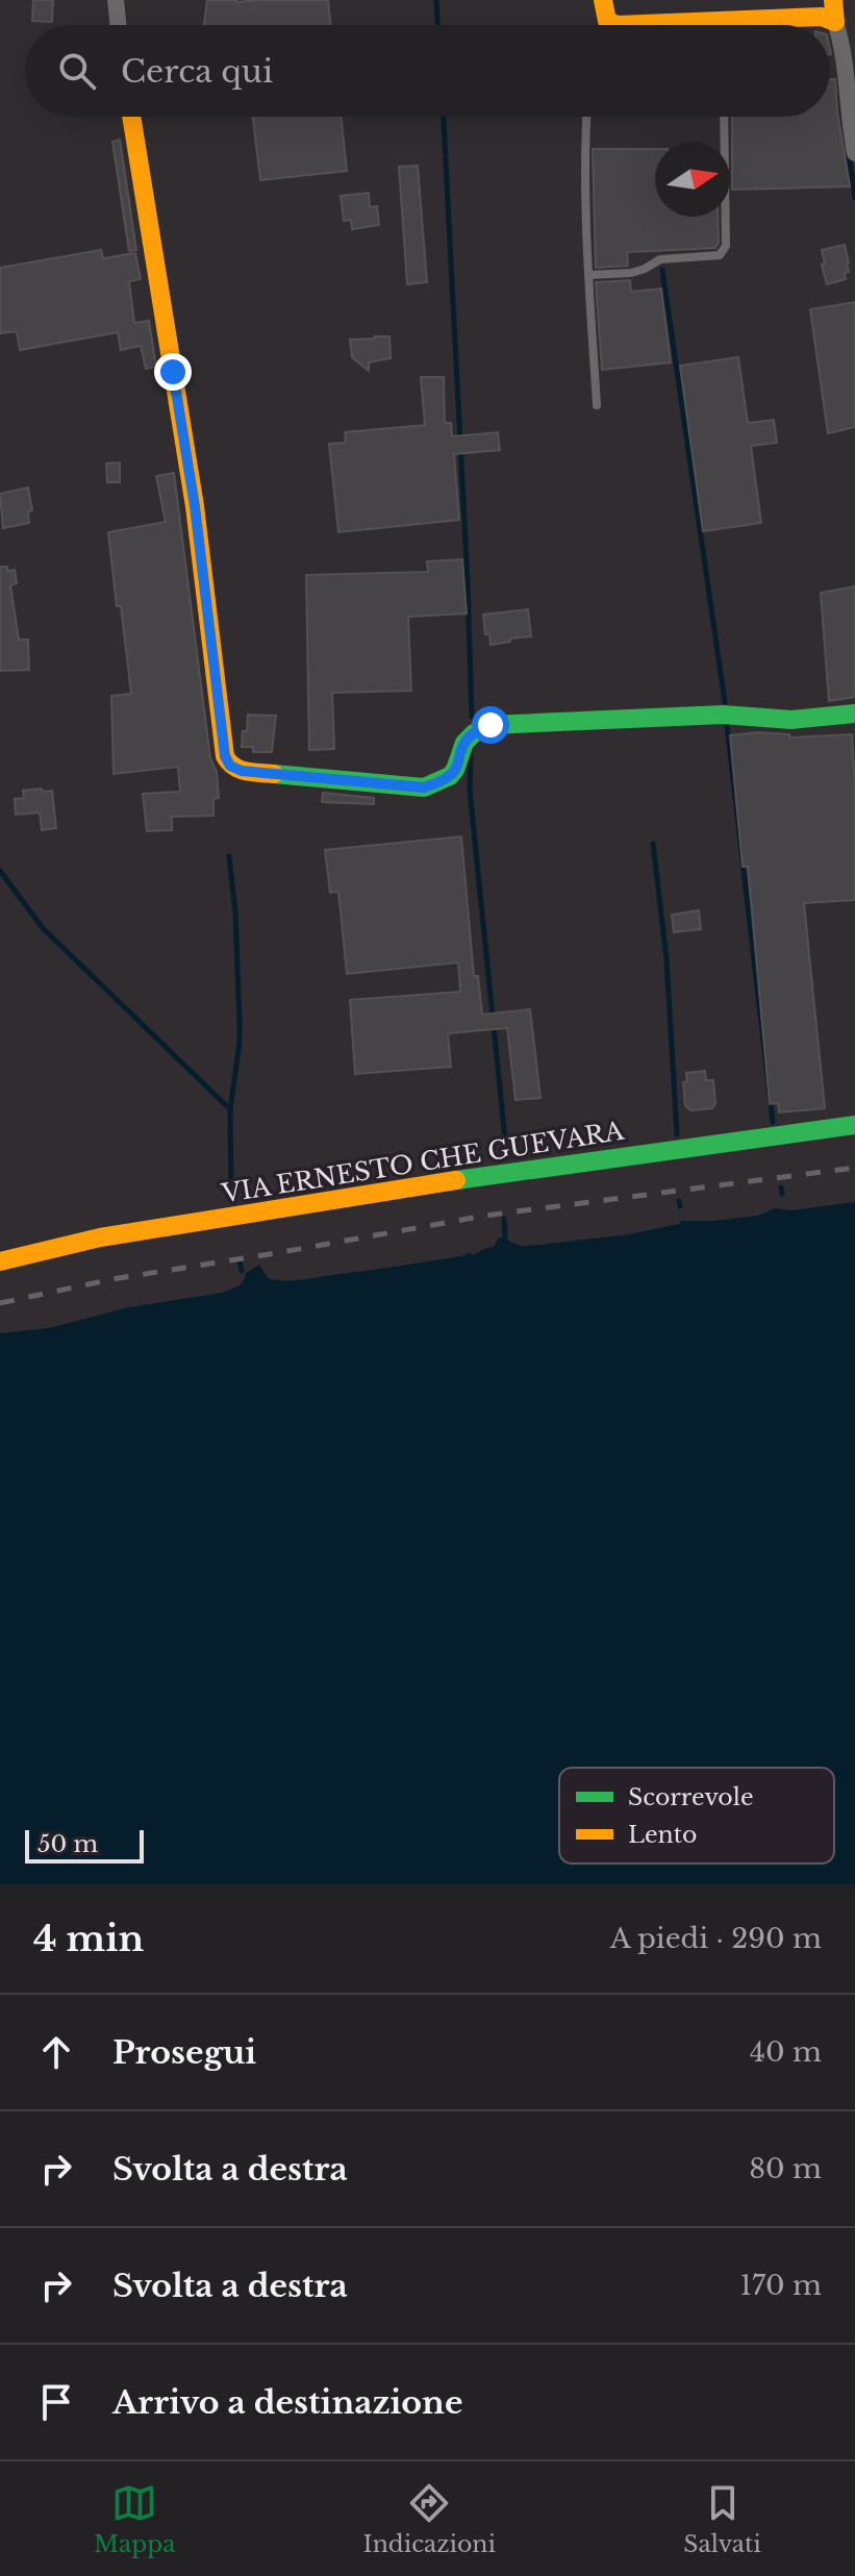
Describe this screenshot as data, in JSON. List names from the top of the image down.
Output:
{
  "streets": {
    "street": ["VIA ERNESTO CHE GUEVARA"]
  },
  "legend": ["Scorrevole", "Lento"],
  "scale_bar": "50 m",
  "north": "right",
  "page": {
    "search": "Cerca qui",
    "scale": "50 m",
    "heading": ["4 min", "A piedi · 290 m"],
    "list": [
      ["Prosegui", "40 m"],
      ["Svolta a destra", "80 m"],
      ["Svolta a destra", "170 m"],
      "Arrivo a destinazione"
    ],
    "nav": ["Mappa", "Indicazioni", "Salvati"]
  }
}
